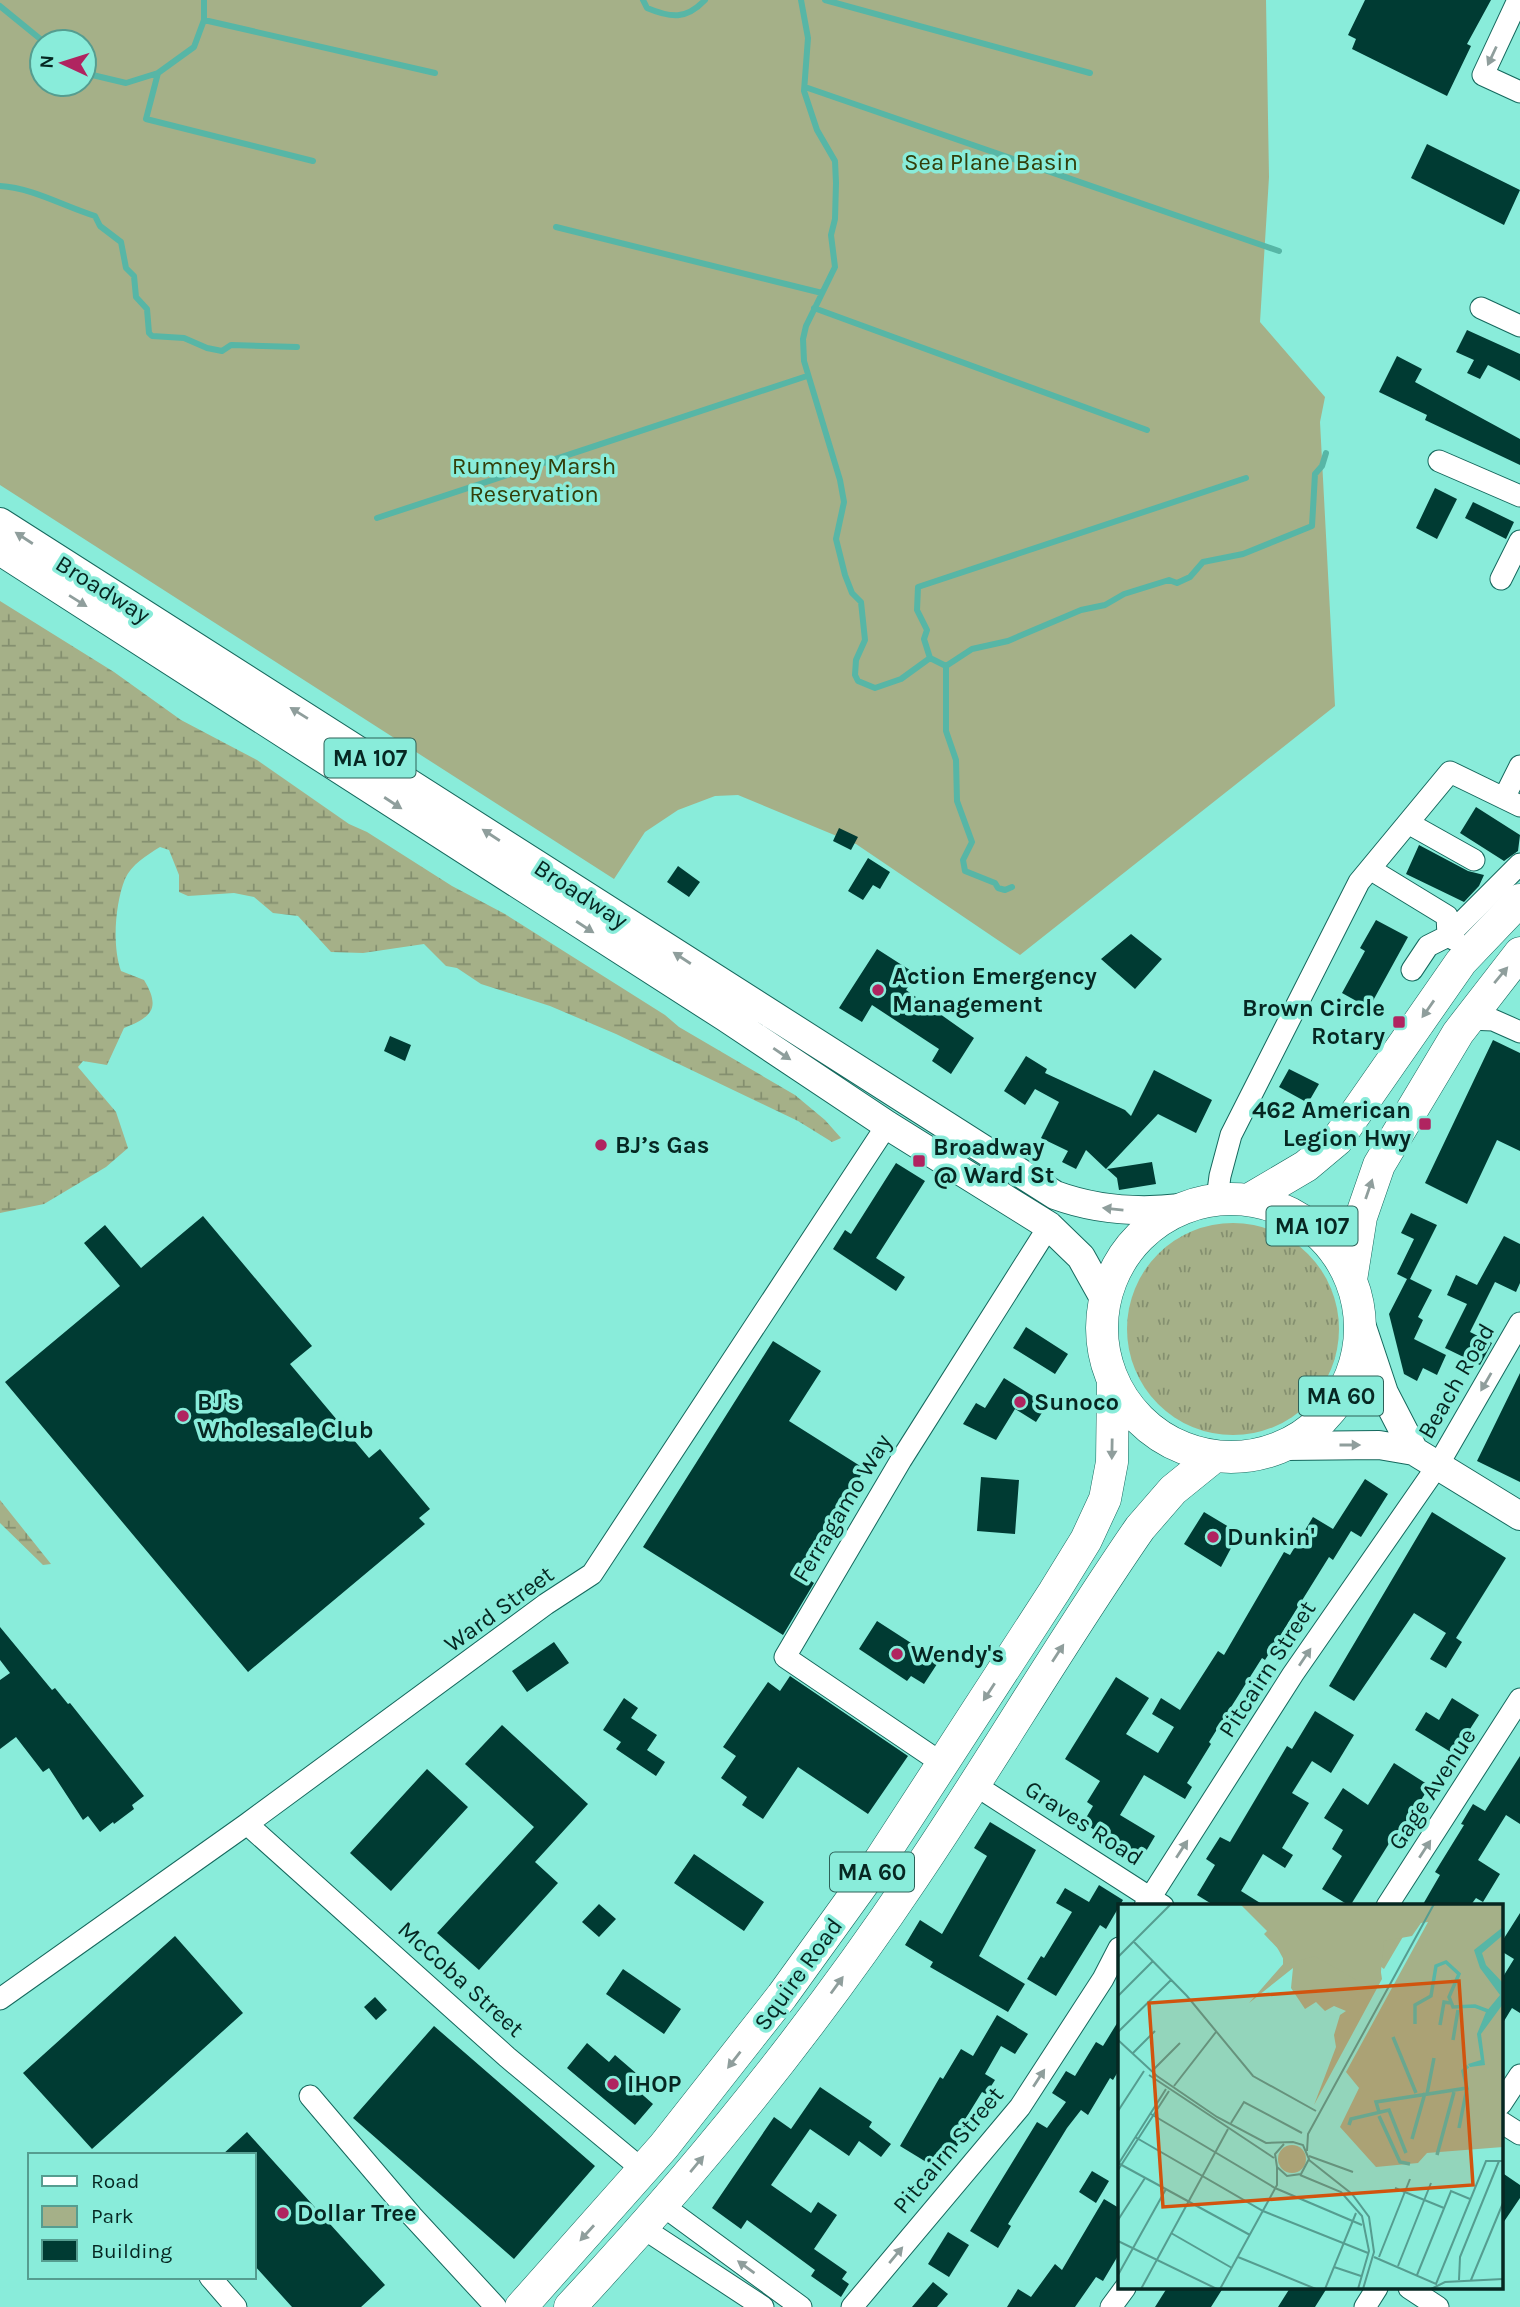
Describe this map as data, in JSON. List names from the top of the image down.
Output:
{
  "streets": {
    "highway": ["MA 107", "MA 60", "Squire Road"],
    "main road": ["Broadway"],
    "street": [
      "Beach Road",
      "Ferragamo Way",
      "Ward Street",
      "Pitcairn Street",
      "Gage Avenue",
      "Graves Road",
      "McCoba Street"
    ]
  },
  "crossings": [
    ["Broadway", "MA 60"],
    ["Broadway", "Ferragamo Way"],
    ["Broadway", "Ward Street"],
    ["MA 107", "MA 60"],
    ["Beach Road", "Pitcairn Street"],
    ["MA 60", "Squire Road"],
    ["Ferragamo Way", "Squire Road"],
    ["Ward Street", "McCoba Street"],
    ["Pitcairn Street", "Graves Road"],
    ["Graves Road", "Squire Road"],
    ["Squire Road", "McCoba Street"]
  ],
  "one_way": ["Beach Road", "Pitcairn Street", "Gage Avenue"],
  "parks": ["Sea Plane Basin", "Rumney Marsh Reservation"],
  "places": {
    "other": [
      "Action Emergency Management",
      "BJ’s Gas",
      "Sunoco",
      "BJ's Wholesale Club",
      "Dunkin'",
      "Wendy's",
      "IHOP",
      "Dollar Tree"
    ],
    "transit": ["Brown Circle Rotary", "462 American Legion Hwy", "Broadway @ Ward St"]
  },
  "legend": ["Road", "Park", "Building"],
  "north": "left"
}
